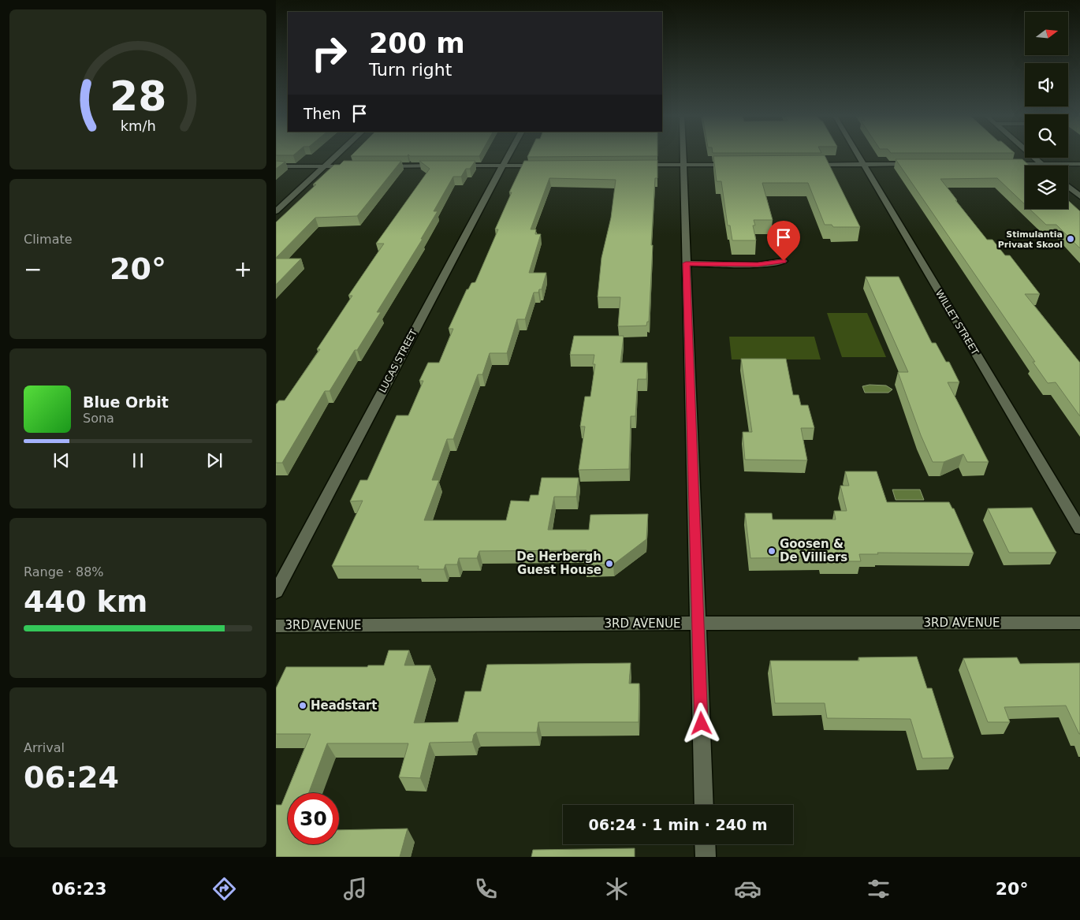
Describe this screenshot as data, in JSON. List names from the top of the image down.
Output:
{
  "streets": {
    "street": ["WILLET STREET", "LUCAS STREET", "3RD AVENUE"]
  },
  "places": [
    "Stimulantia Privaat Skool",
    "Goosen & De Villiers",
    "De Herbergh Guest House",
    "Headstart"
  ],
  "north": "right",
  "page": {
    "turn": ["200 m", "Turn right"],
    "then": "Then",
    "tile": [
      "Climate",
      ["Range · 88%", "440 km"],
      ["Arrival", "06:24"]
    ],
    "heat": ["−", "20°", "+"],
    "song": ["Blue Orbit", "Sona"],
    "limit": "30",
    "trip": "06:24 · 1 min · 240 m",
    "tabs": ["06:23", "20°"],
    "gauge": ["28", "km/h"]
  }
}
